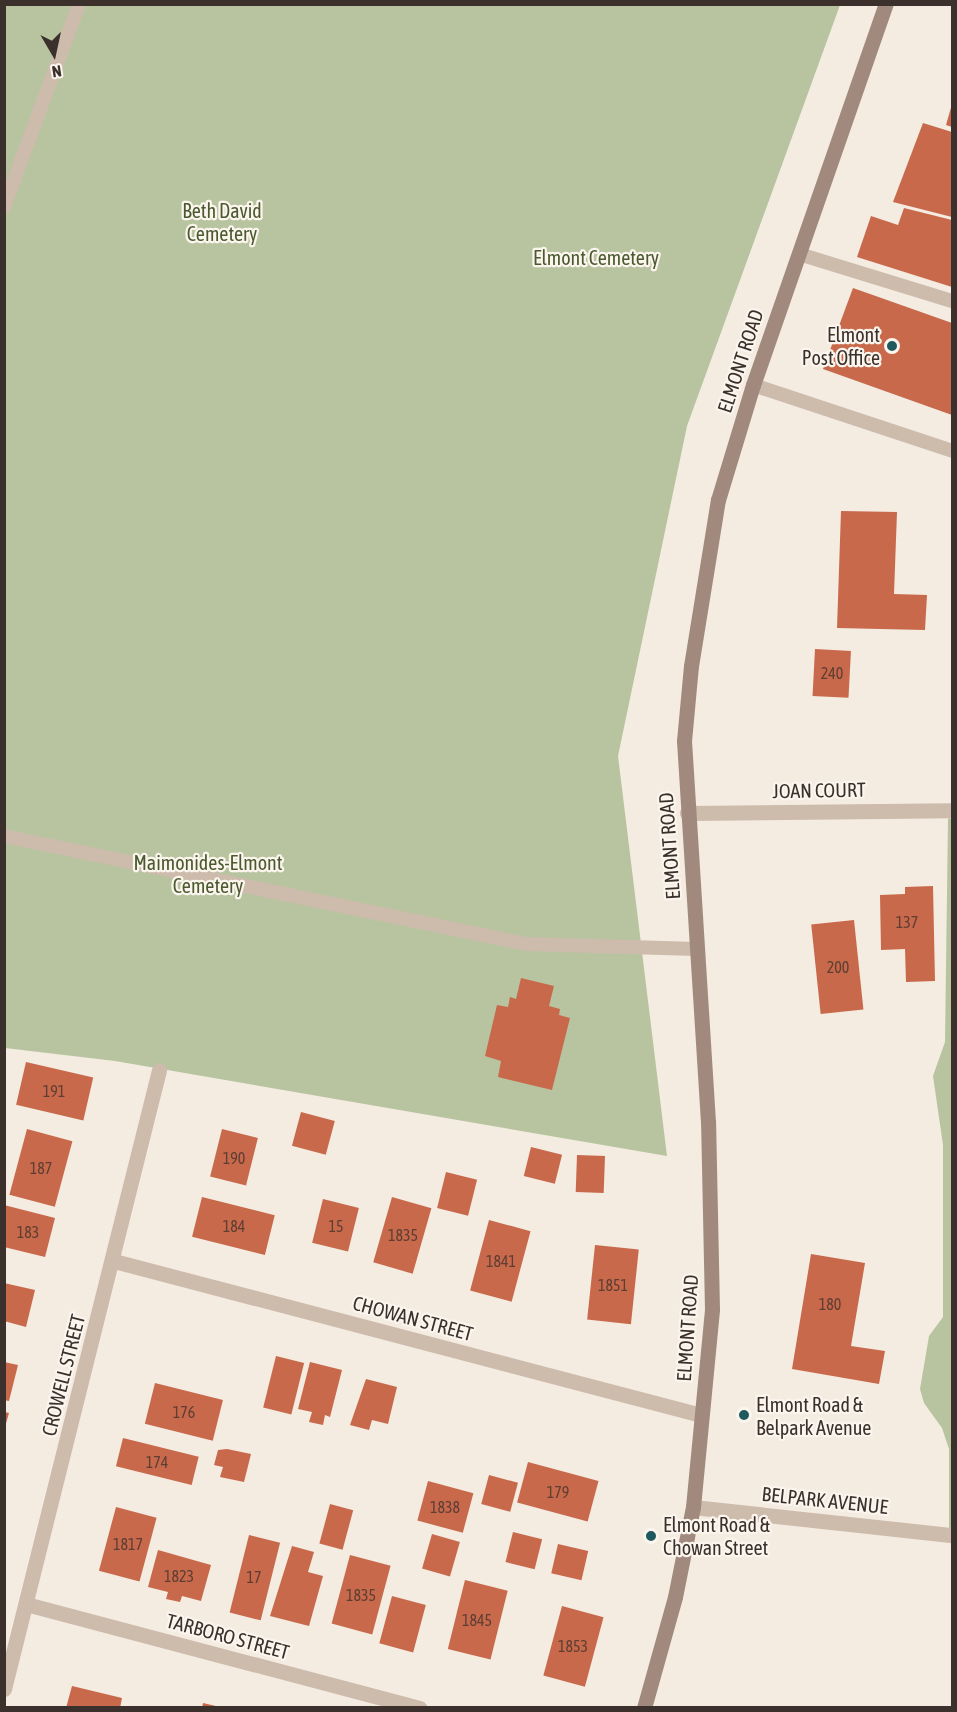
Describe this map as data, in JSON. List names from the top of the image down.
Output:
{
  "streets": {
    "main road": ["ELMONT ROAD"],
    "street": [
      "JOAN COURT",
      "CHOWAN STREET",
      "CROWELL STREET",
      "BELPARK AVENUE",
      "TARBORO STREET"
    ]
  },
  "crossings": [
    ["ELMONT ROAD", "JOAN COURT"],
    ["ELMONT ROAD", "CHOWAN STREET"],
    ["ELMONT ROAD", "BELPARK AVENUE"],
    ["CHOWAN STREET", "CROWELL STREET"],
    ["CROWELL STREET", "TARBORO STREET"]
  ],
  "parks": ["Beth David Cemetery", "Elmont Cemetery", "Maimonides-Elmont Cemetery"],
  "places": ["Elmont Post Office", "Elmont Road & Belpark Avenue", "Elmont Road & Chowan Street"],
  "house_numbers": [
    "240",
    "137",
    "200",
    "191",
    "190",
    "187",
    "184",
    "15",
    "183",
    "1835",
    "1841",
    "1851",
    "180",
    "176",
    "174",
    "179",
    "1838",
    "1817",
    "1823",
    "17",
    "1835",
    "1845",
    "1853"
  ],
  "north": "bottom"
}
